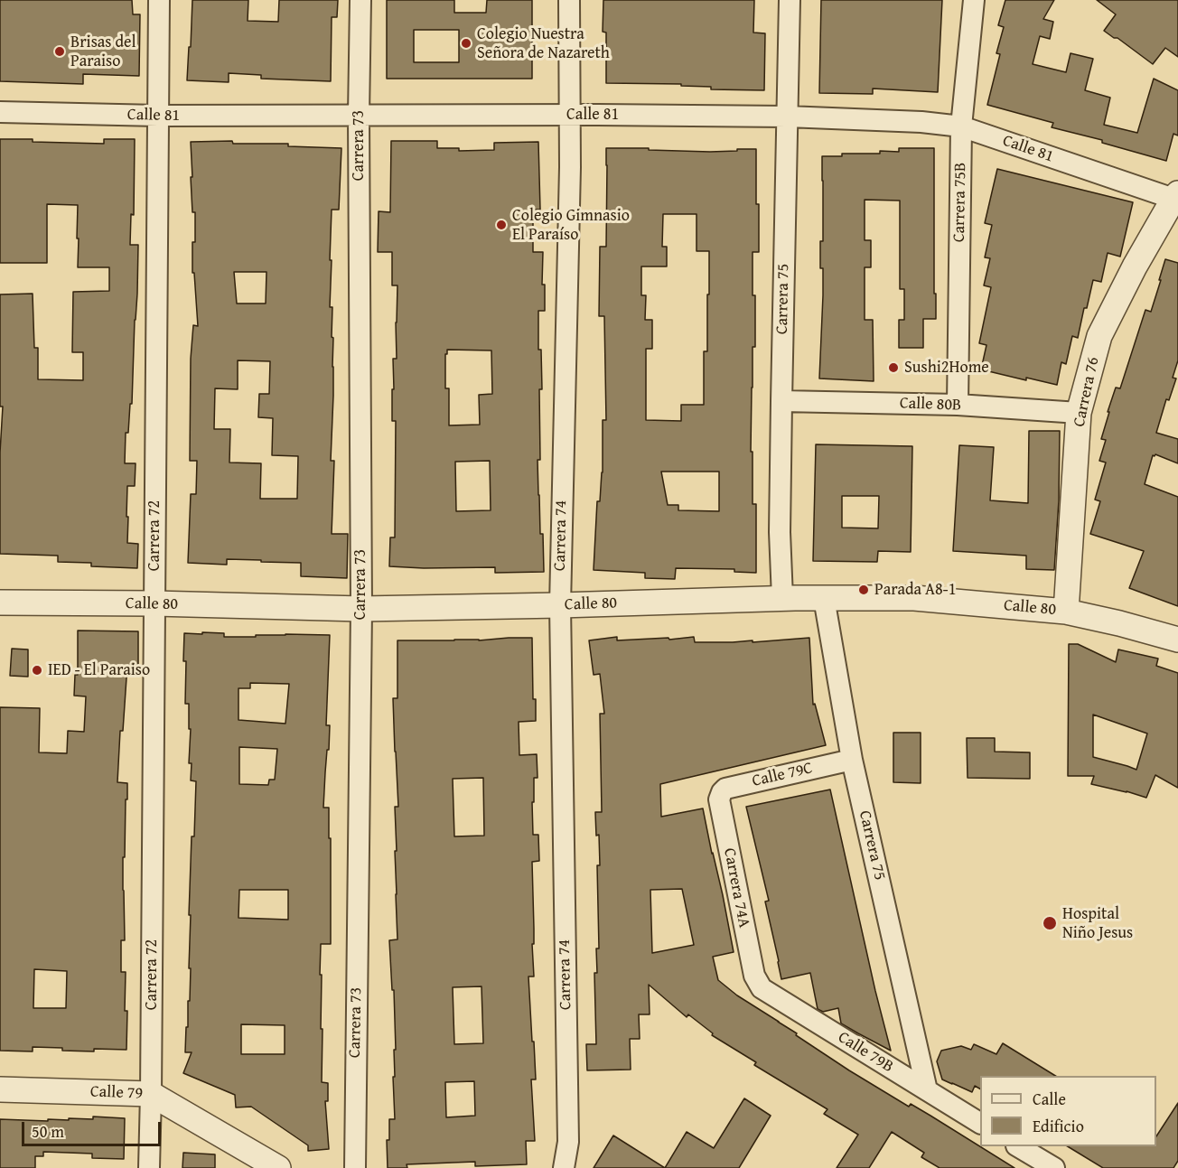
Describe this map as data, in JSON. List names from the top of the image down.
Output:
{
  "streets": {
    "street": [
      "Calle 81",
      "Carrera 73",
      "Carrera 75B",
      "Carrera 75",
      "Carrera 76",
      "Calle 80B",
      "Carrera 72",
      "Carrera 74",
      "Calle 80",
      "Calle 79C",
      "Carrera 74A",
      "Calle 79B",
      "Calle 79"
    ]
  },
  "crossings": [
    ["Calle 81", "Carrera 73"],
    ["Calle 81", "Carrera 75B"],
    ["Calle 81", "Carrera 75"],
    ["Calle 81", "Carrera 76"],
    ["Calle 81", "Carrera 72"],
    ["Calle 81", "Carrera 74"],
    ["Carrera 73", "Calle 80"],
    ["Carrera 75B", "Calle 80B"],
    ["Carrera 75", "Calle 80B"],
    ["Carrera 75", "Calle 80"],
    ["Carrera 75", "Calle 79C"],
    ["Carrera 75", "Calle 79B"],
    ["Carrera 76", "Calle 80B"],
    ["Carrera 76", "Calle 80"],
    ["Carrera 72", "Calle 80"],
    ["Carrera 72", "Calle 79"],
    ["Carrera 74", "Calle 80"],
    ["Calle 79C", "Carrera 74A"],
    ["Carrera 74A", "Calle 79B"]
  ],
  "places": [
    "Colegio Nuestra Señora de Nazareth",
    "Brisas del Paraiso",
    "Colegio Gimnasio El Paraíso",
    "Sushi2Home",
    "Parada A8-1",
    "IED - El Paraiso",
    "Hospital Niño Jesus"
  ],
  "legend": ["Calle", "Edificio"],
  "scale_bar": "50 m"
}
